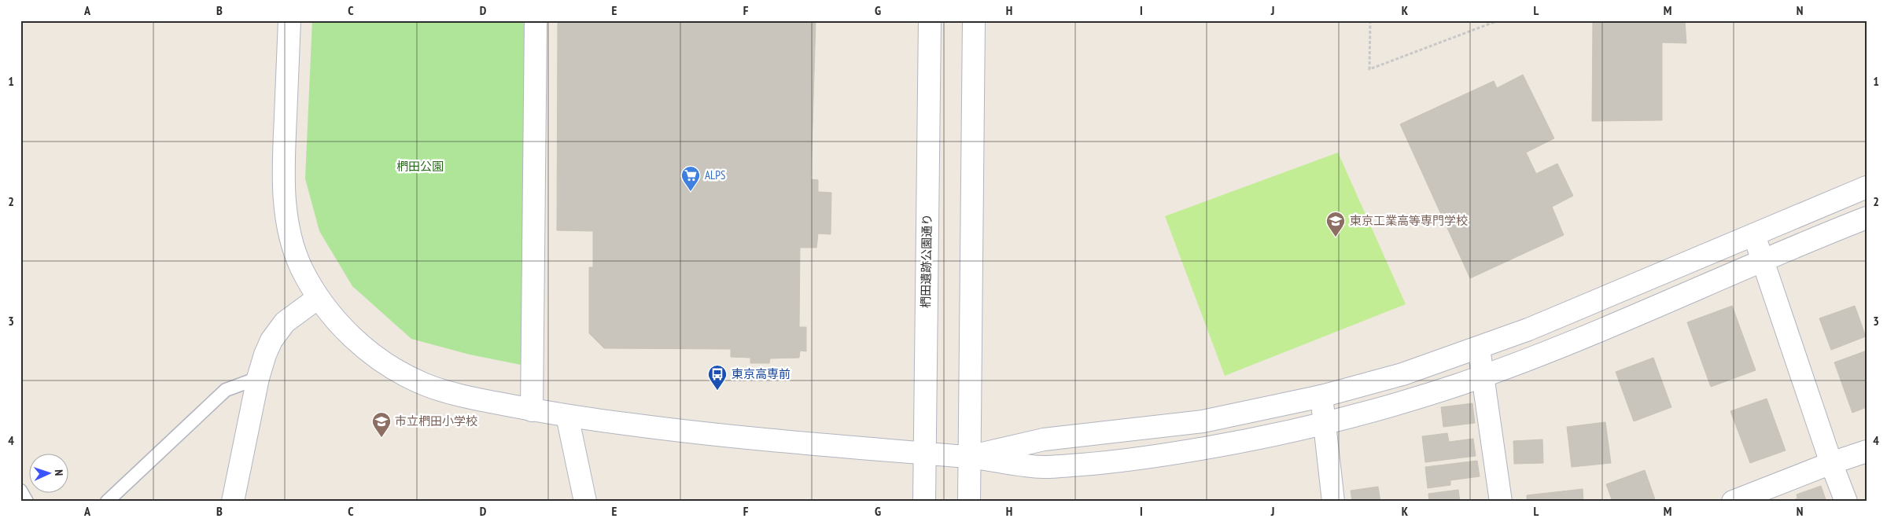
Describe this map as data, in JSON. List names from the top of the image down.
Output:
{
  "streets": {
    "street": ["椚田遺跡公園通り"]
  },
  "parks": ["椚田公園"],
  "places": {
    "supermarket": ["ALPS"],
    "school or university": ["東京工業高等専門学校", "市立椚田小学校"],
    "bus stop": ["東京高専前"]
  },
  "north": "right",
  "grid": {
    "columns": [
      "A",
      "B",
      "C",
      "D",
      "E",
      "F",
      "G",
      "H",
      "I",
      "J",
      "K",
      "L",
      "M",
      "N"
    ],
    "rows": [
      "1",
      "2",
      "3",
      "4"
    ]
  }
}
